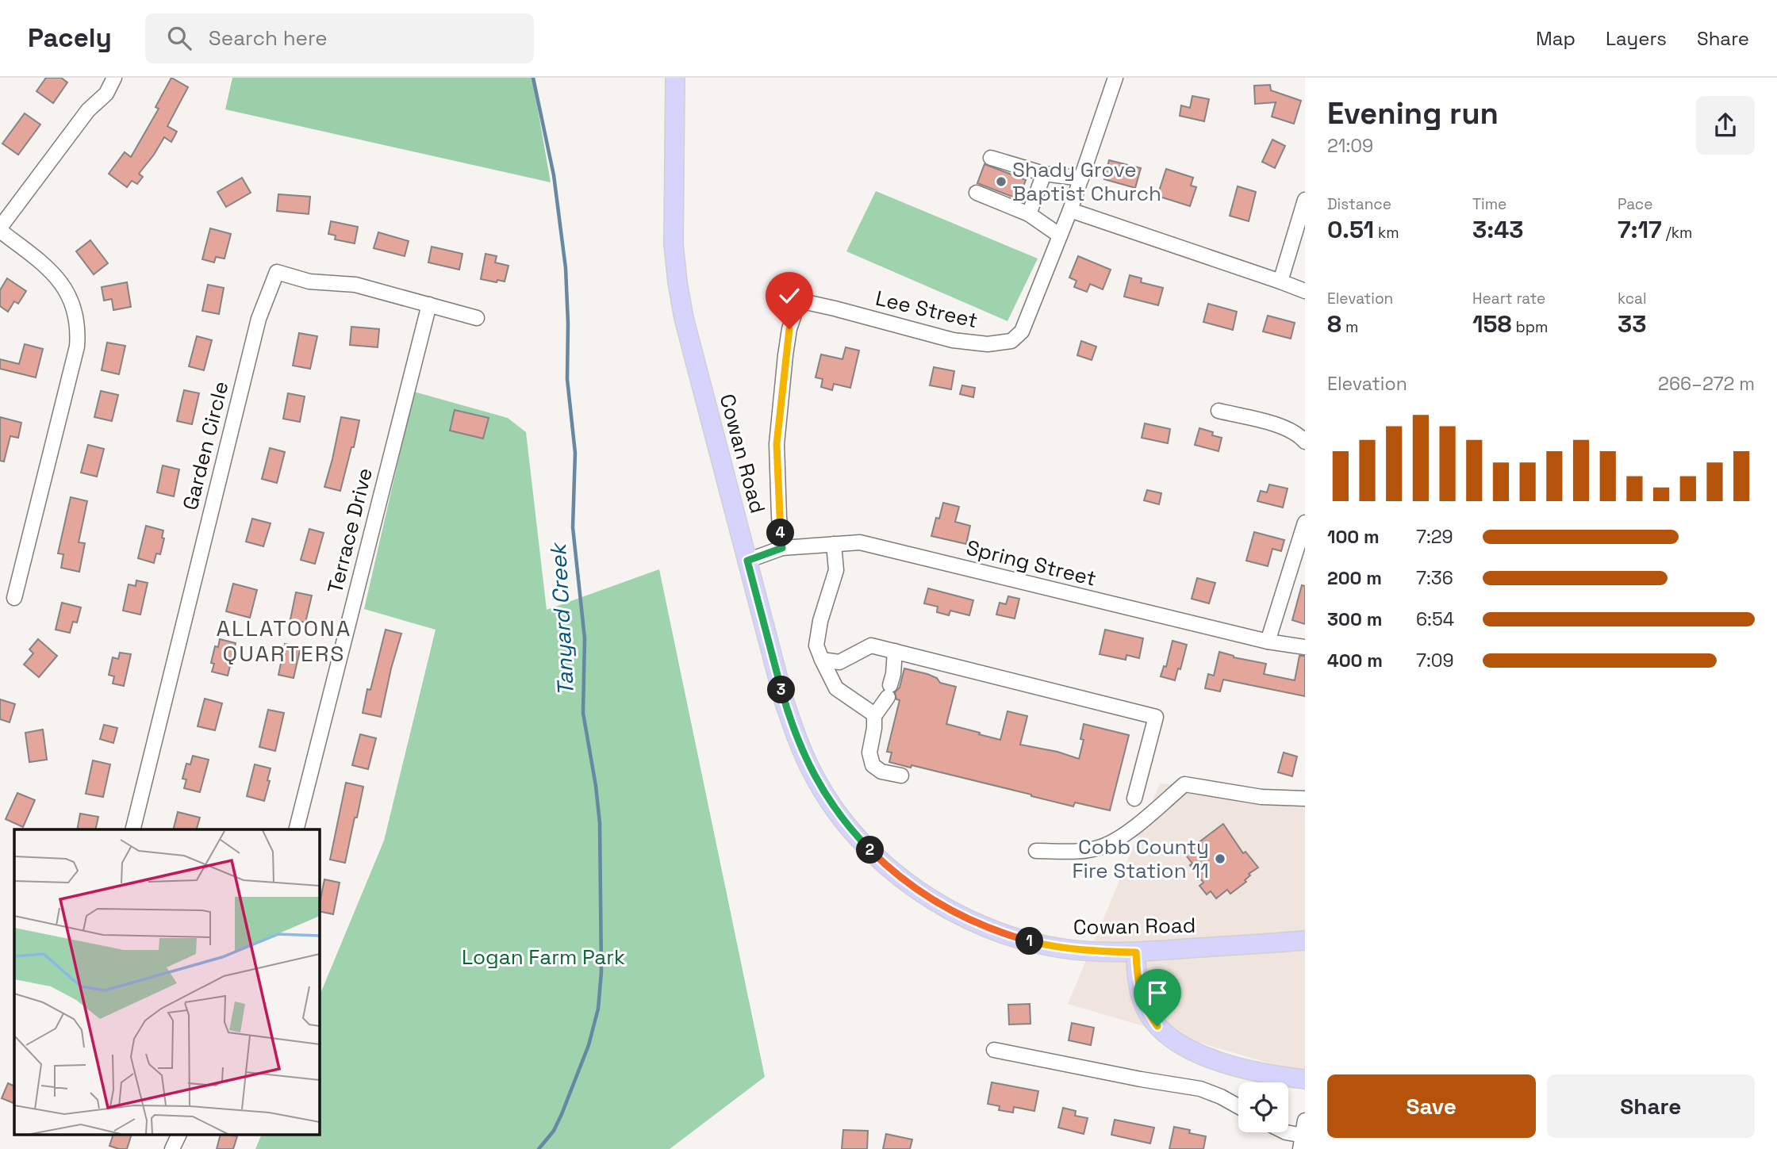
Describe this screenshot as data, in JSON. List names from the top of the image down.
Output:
{
  "streets": {
    "main road": ["Cowan Road"],
    "street": [
      "Lee Street",
      "Garden Circle",
      "Terrace Drive",
      "Spring Street"
    ]
  },
  "crossings": [
    ["Lee Street", "Spring Street"],
    ["Garden Circle", "Terrace Drive"],
    ["Cowan Road", "Spring Street"]
  ],
  "districts": ["ALLATOONA QUARTERS"],
  "water": ["Tanyard Creek"],
  "parks": ["Logan Farm Park"],
  "places": ["Shady Grove Baptist Church", "Cobb County Fire Station 11"],
  "page": {
    "header": "Pacely",
    "search": "Search here",
    "nav": ["Map", "Layers", "Share"],
    "heading": ["Evening run", "21:09"],
    "stats": [
      ["Distance", "0.51 km"],
      ["Time", "3:43"],
      ["Pace", "7:17 /km"],
      ["Elevation", "8 m"],
      ["Heart rate", "158 bpm"],
      ["kcal", "33"]
    ],
    "chart": ["Elevation", "266–272 m"],
    "list": [
      {
        "name": "100 m",
        "note": "7:29"
      },
      {
        "name": "200 m",
        "note": "7:36"
      },
      {
        "name": "300 m",
        "note": "6:54"
      },
      {
        "name": "400 m",
        "note": "7:09"
      }
    ],
    "pins": [
      "4",
      "3",
      "2",
      "1"
    ],
    "buttons": ["Save", "Share"]
  }
}
